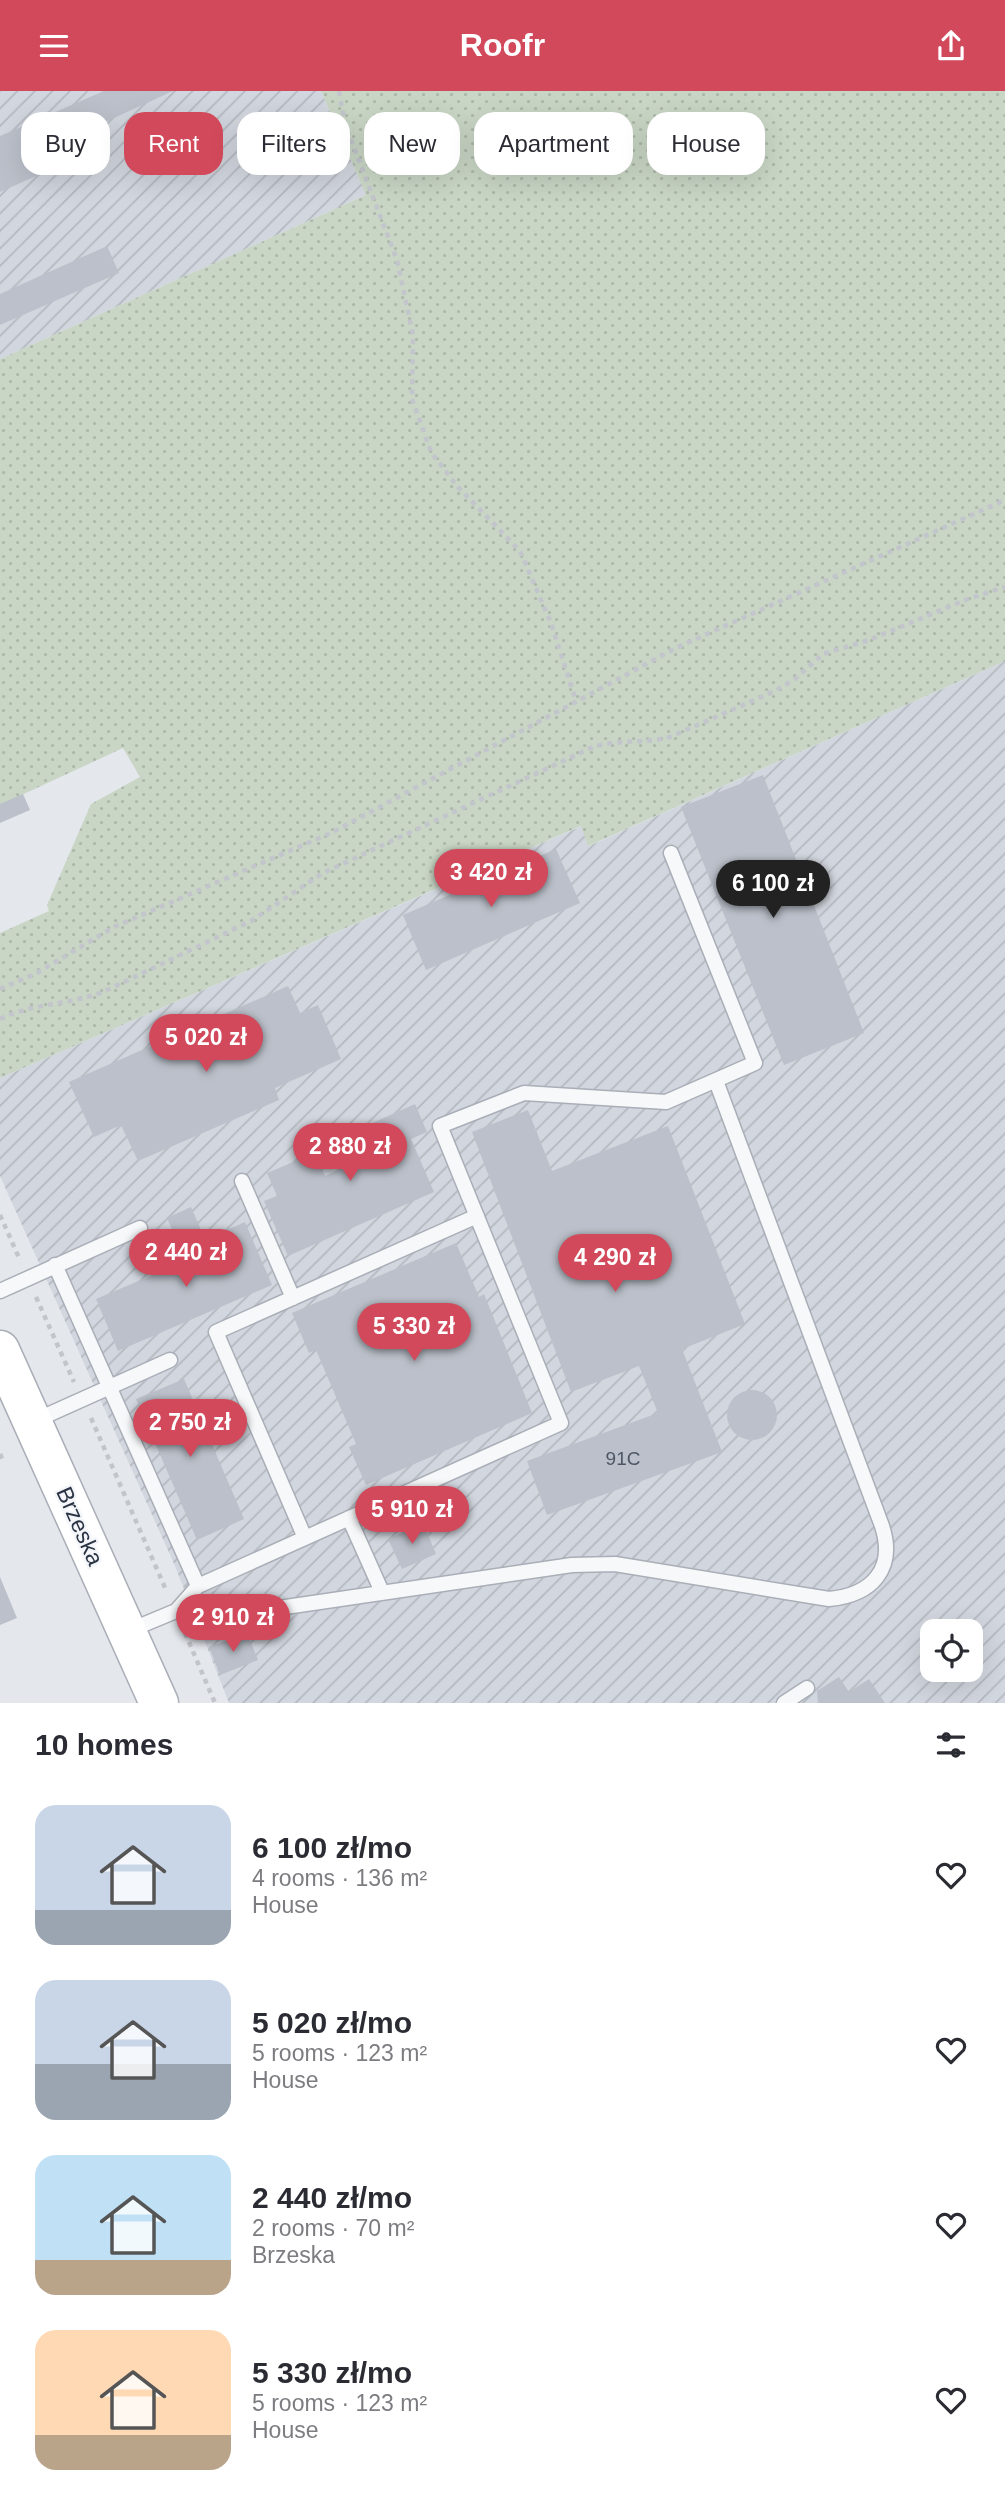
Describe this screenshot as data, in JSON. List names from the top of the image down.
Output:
{
  "streets": {
    "street": ["Brzeska"]
  },
  "house_numbers": ["91C"],
  "page": {
    "header": "Roofr",
    "chip": [
      "Buy",
      "Rent",
      "Filters",
      "New",
      "Apartment",
      "House"
    ],
    "price": [
      "3 420 zł",
      "6 100 zł",
      "5 020 zł",
      "2 880 zł",
      "2 440 zł",
      "4 290 zł",
      "5 330 zł",
      "2 750 zł",
      "5 910 zł",
      "2 910 zł"
    ],
    "heading": "10 homes",
    "list": [
      {
        "name": "6 100 zł/mo",
        "note": "4 rooms · 136 m² · House"
      },
      {
        "name": "5 020 zł/mo",
        "note": "5 rooms · 123 m² · House"
      },
      {
        "name": "2 440 zł/mo",
        "note": "2 rooms · 70 m² · Brzeska"
      },
      {
        "name": "5 330 zł/mo",
        "note": "5 rooms · 123 m² · House"
      }
    ]
  }
}
